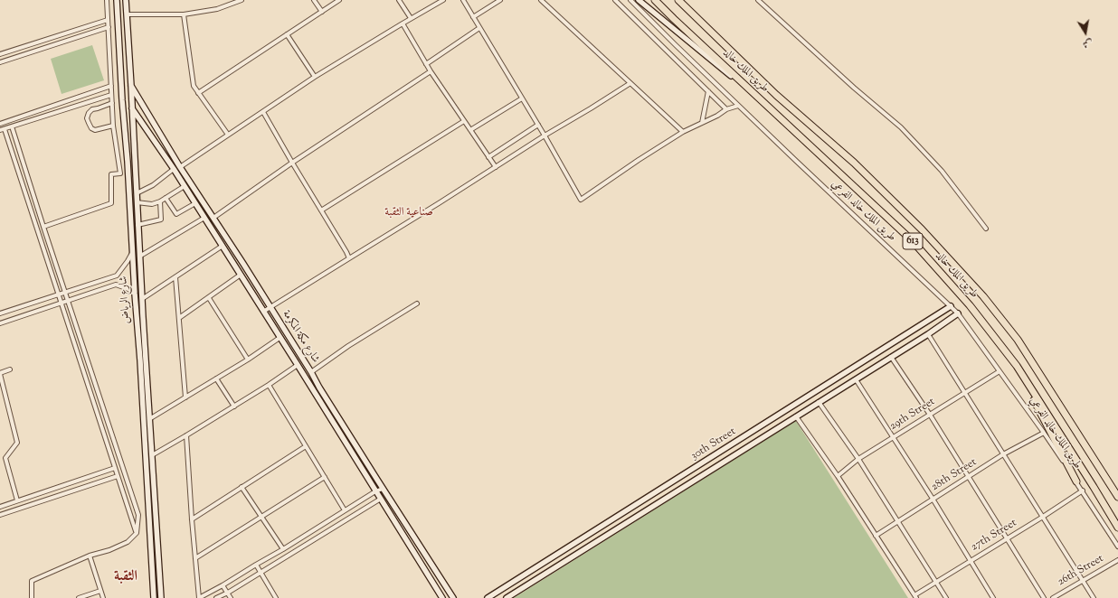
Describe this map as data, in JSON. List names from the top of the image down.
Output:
{
  "streets": {
    "highway": ["طريق الملك خالد", "613"],
    "main road": ["شارع الرياض", "شارع مكة المكرمة", "30th Street"],
    "street": [
      "طريق الملك خالد الفرعي",
      "29th Street",
      "28th Street",
      "27th Street",
      "26th Street"
    ]
  },
  "crossings": [
    ["طريق الملك خالد الفرعي", "29th Street"],
    ["طريق الملك خالد الفرعي", "30th Street"],
    ["طريق الملك خالد الفرعي", "28th Street"],
    ["طريق الملك خالد الفرعي", "27th Street"],
    ["شارع الرياض", "شارع مكة المكرمة"]
  ],
  "districts": ["صناعية الثقبة", "الثقبة"],
  "north": "bottom"
}
